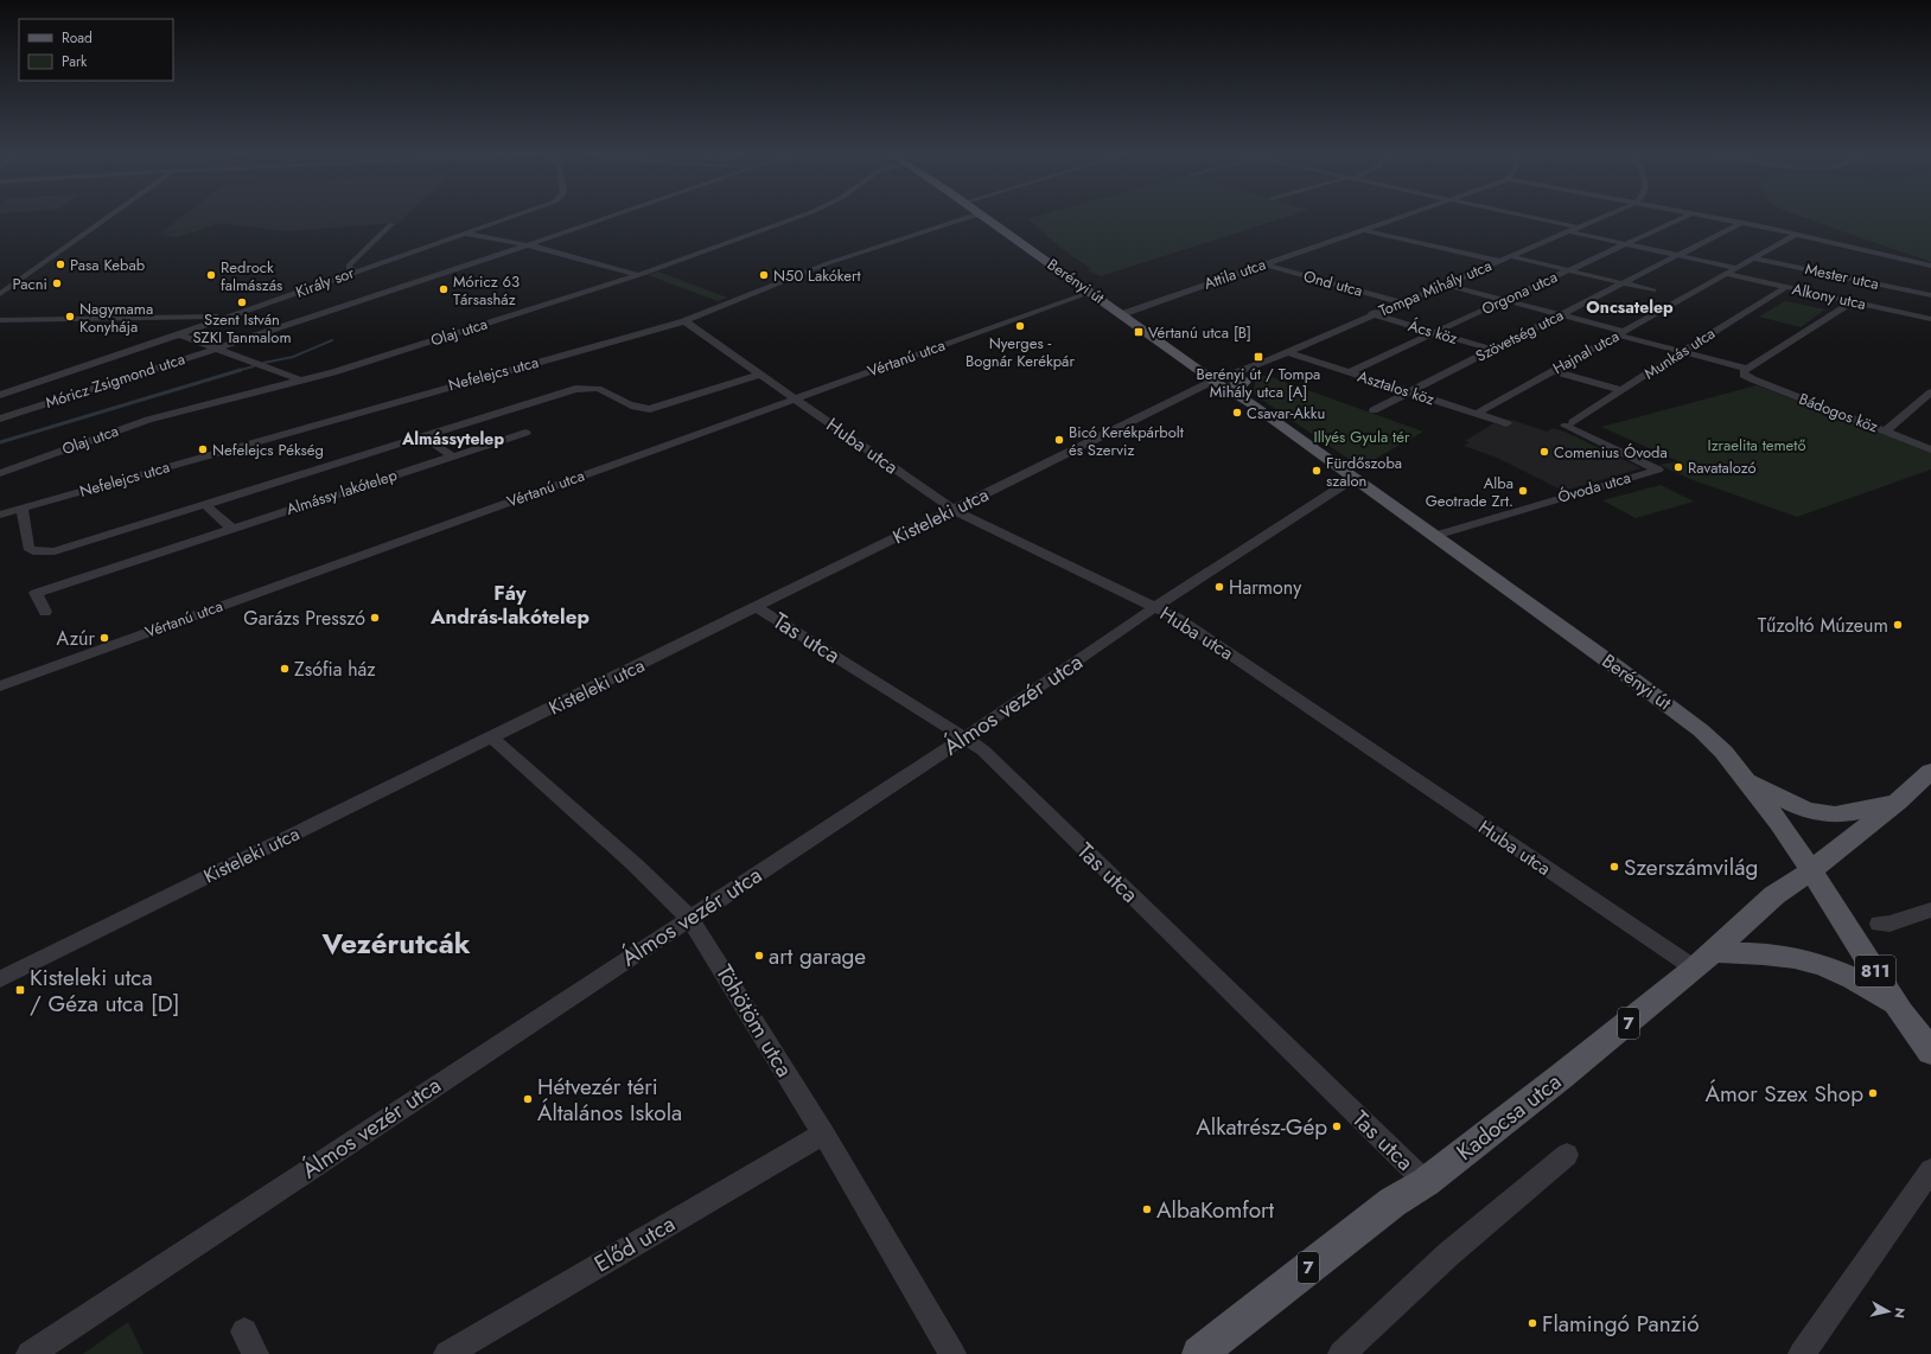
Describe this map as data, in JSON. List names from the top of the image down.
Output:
{
  "streets": {
    "main road": [
      "Berényi út",
      "811",
      "7",
      "Kadocsa utca"
    ],
    "street": [
      "Attila utca",
      "Mester utca",
      "Király sor",
      "Ond utca",
      "Tompa Mihály utca",
      "Orgona utca",
      "Alkony utca",
      "Olaj utca",
      "Ács köz",
      "Szövetség utca",
      "Hajnal utca",
      "Munkás utca",
      "Vértanú utca",
      "Nefelejcs utca",
      "Móricz Zsigmond utca",
      "Asztalos köz",
      "Bádogos köz",
      "Huba utca",
      "Óvoda utca",
      "Almássy lakótelep",
      "Kisteleki utca",
      "Tas utca",
      "Álmos vezér utca",
      "Töhötöm utca",
      "Előd utca"
    ]
  },
  "crossings": [
    ["Attila utca", "Berényi út"],
    ["Attila utca", "Ond utca"],
    ["Mester utca", "Hajnal utca"],
    ["Berényi út", "Tompa Mihály utca"],
    ["Berényi út", "Vértanú utca"],
    ["Berényi út", "Óvoda utca"],
    ["Berényi út", "Kisteleki utca"],
    ["Berényi út", "Álmos vezér utca"],
    ["Berényi út", "7"],
    ["Berényi út", "Kadocsa utca"],
    ["Ond utca", "Tompa Mihály utca"],
    ["Tompa Mihály utca", "Ács köz"],
    ["Tompa Mihály utca", "Asztalos köz"],
    ["Tompa Mihály utca", "Bádogos köz"],
    ["Tompa Mihály utca", "Kisteleki utca"],
    ["Orgona utca", "Ács köz"],
    ["Orgona utca", "Asztalos köz"],
    ["Orgona utca", "Bádogos köz"],
    ["Alkony utca", "Hajnal utca"],
    ["Alkony utca", "Munkás utca"],
    ["Ács köz", "Szövetség utca"],
    ["Szövetség utca", "Asztalos köz"],
    ["Szövetség utca", "Bádogos köz"],
    ["Hajnal utca", "Asztalos köz"],
    ["Hajnal utca", "Bádogos köz"],
    ["Munkás utca", "Bádogos köz"],
    ["Munkás utca", "Óvoda utca"],
    ["Vértanú utca", "Huba utca"],
    ["Nefelejcs utca", "Huba utca"],
    ["Nefelejcs utca", "Almássy lakótelep"],
    ["Huba utca", "Almássy lakótelep"],
    ["Huba utca", "Kisteleki utca"],
    ["Huba utca", "Álmos vezér utca"],
    ["Huba utca", "Kadocsa utca"],
    ["Kisteleki utca", "Tas utca"],
    ["Kisteleki utca", "Töhötöm utca"],
    ["Tas utca", "Álmos vezér utca"],
    ["Tas utca", "Kadocsa utca"],
    ["Álmos vezér utca", "Töhötöm utca"],
    ["Töhötöm utca", "Előd utca"],
    ["7", "Kadocsa utca"]
  ],
  "districts": [
    "Oncsatelep",
    "Almássytelep",
    "Fáy András-lakótelep",
    "Vezérutcák"
  ],
  "parks": ["Illyés Gyula tér", "Izraelita temető"],
  "places": {
    "other": [
      "Pasa Kebab",
      "Redrock falmászás",
      "N50 Lakókert",
      "Pacni",
      "Móricz 63 Társasház",
      "Szent István SZKI Tanmalom",
      "Nagymama Konyhája",
      "Nyerges - Bognár Kerékpár",
      "Csavar-Akku",
      "Bicó Kerékpárbolt és Szerviz",
      "Nefelejcs Pékség",
      "Comenius Óvoda",
      "Ravatalozó",
      "Fürdőszoba szalon",
      "Alba Geotrade Zrt.",
      "Harmony",
      "Garázs Presszó",
      "Tűzoltó Múzeum",
      "Azúr",
      "Zsófia ház",
      "Szerszámvilág",
      "art garage",
      "Ámor Szex Shop",
      "Hétvezér téri Általános Iskola",
      "Alkatrész-Gép",
      "AlbaKomfort",
      "Flamingó Panzió"
    ],
    "transit": ["Vértanú utca [B]", "Berényi út / Tompa Mihály utca [A]", "Kisteleki utca / Géza utca [D]"]
  },
  "legend": ["Road", "Park"],
  "north": "right"
}
